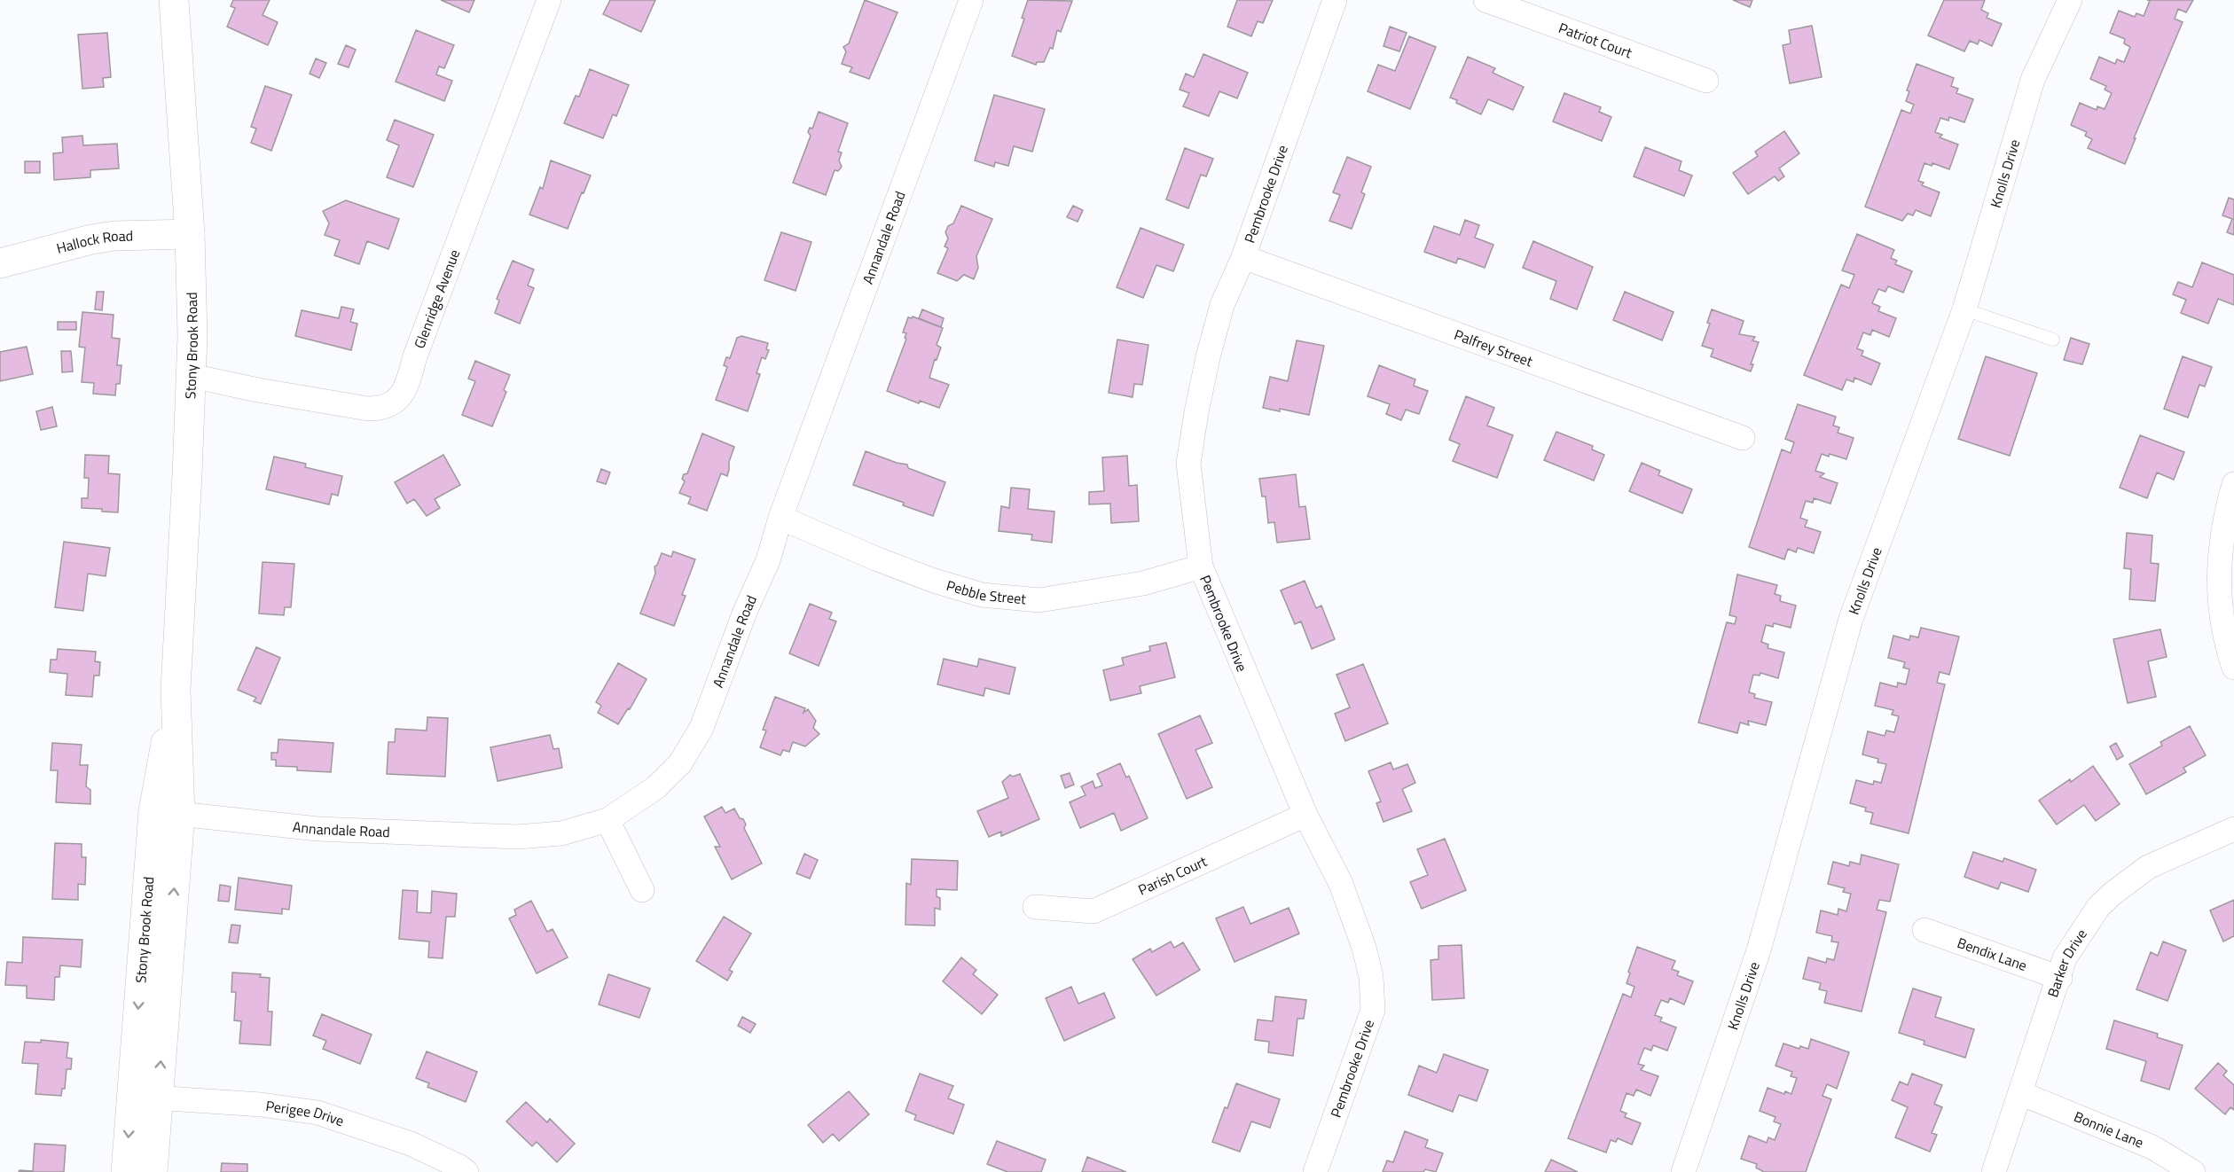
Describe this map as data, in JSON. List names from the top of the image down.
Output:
{
  "streets": {
    "main road": ["Hallock Road", "Stony Brook Road"],
    "street": [
      "Patriot Court",
      "Knolls Drive",
      "Pembrooke Drive",
      "Annandale Road",
      "Glenridge Avenue",
      "Palfrey Street",
      "Pebble Street",
      "Parish Court",
      "Bendix Lane",
      "Barker Drive",
      "Perigee Drive",
      "Bonnie Lane"
    ]
  },
  "crossings": [
    ["Pembrooke Drive", "Palfrey Street"],
    ["Pembrooke Drive", "Pebble Street"],
    ["Pembrooke Drive", "Parish Court"],
    ["Annandale Road", "Stony Brook Road"],
    ["Annandale Road", "Pebble Street"],
    ["Hallock Road", "Stony Brook Road"],
    ["Glenridge Avenue", "Stony Brook Road"],
    ["Stony Brook Road", "Perigee Drive"],
    ["Bendix Lane", "Barker Drive"],
    ["Barker Drive", "Bonnie Lane"]
  ]
}
